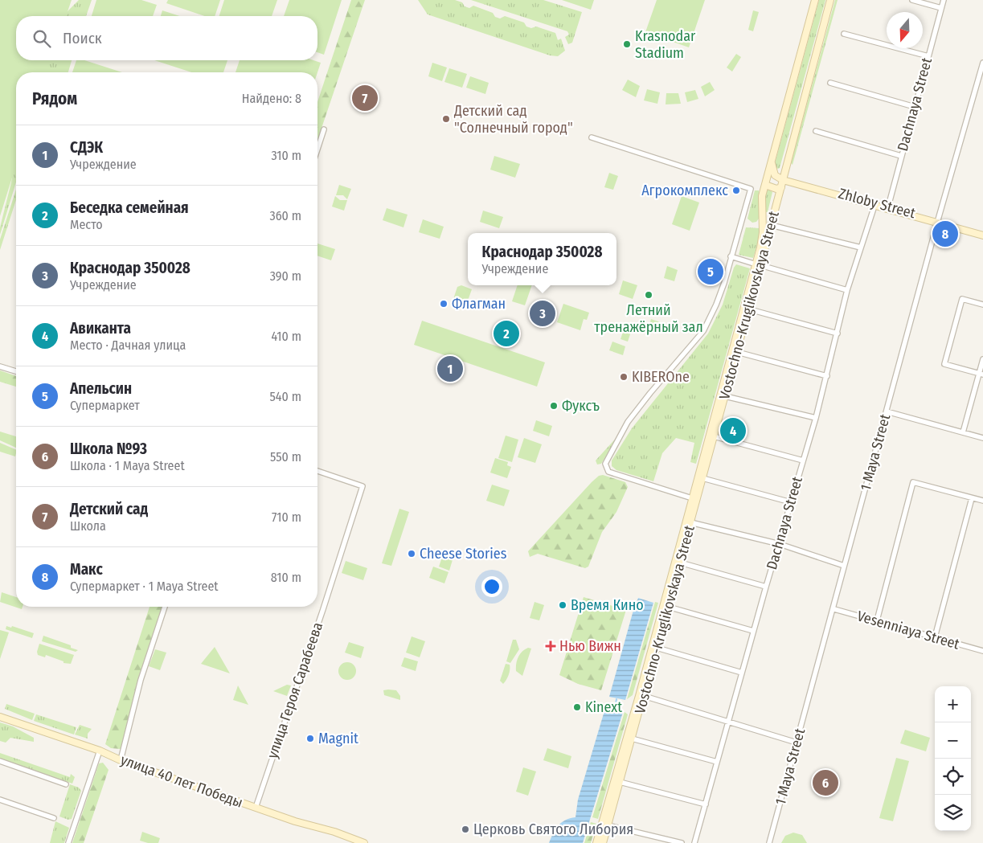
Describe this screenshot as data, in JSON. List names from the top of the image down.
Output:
{
  "streets": {
    "main road": ["Zhloby Street", "Vostochno-Kruglikovskaya Street", "улица 40 лет Победы"],
    "street": [
      "Dachnaya Street",
      "1 Maya Street",
      "Vesenniaya Street",
      "улица Героя Сарабеева"
    ]
  },
  "crossings": [
    ["Dachnaya Street", "Zhloby Street"],
    ["Zhloby Street", "Vostochno-Kruglikovskaya Street"],
    ["Zhloby Street", "1 Maya Street"],
    ["1 Maya Street", "Vesenniaya Street"],
    ["улица Героя Сарабеева", "улица 40 лет Победы"]
  ],
  "places": {
    "other": [
      "Krasnodar Stadium",
      "Детский сад \"Солнечный город\"",
      "Агрокомплекс",
      "Летний тренажёрный зал",
      "Флагман",
      "KIBEROne",
      "Фуксъ",
      "Cheese Stories",
      "Время Кино",
      "Kinext",
      "Magnit",
      "Церковь Святого Либория"
    ],
    "health": ["Нью Вижн"]
  },
  "north": "bottom",
  "page": {
    "search": "Поиск",
    "heading": ["Рядом", "Найдено: 8"],
    "pins": [
      "7",
      "8",
      "5",
      "3",
      "2",
      "1",
      "4",
      "6"
    ],
    "list": [
      {
        "mark": "1",
        "name": "СДЭК",
        "note": "Учреждение",
        "value": "310 m"
      },
      {
        "mark": "2",
        "name": "Беседка семейная",
        "note": "Место",
        "value": "360 m"
      },
      {
        "mark": "3",
        "name": "Краснодар 350028",
        "note": "Учреждение",
        "value": "390 m"
      },
      {
        "mark": "4",
        "name": "Авиканта",
        "note": "Место · Дачная улица",
        "value": "410 m"
      },
      {
        "mark": "5",
        "name": "Апельсин",
        "note": "Супермаркет",
        "value": "540 m"
      },
      {
        "mark": "6",
        "name": "Школа №93",
        "note": "Школа · 1 Maya Street",
        "value": "550 m"
      },
      {
        "mark": "7",
        "name": "Детский сад",
        "note": "Школа",
        "value": "710 m"
      },
      {
        "mark": "8",
        "name": "Макс",
        "note": "Супермаркет · 1 Maya Street",
        "value": "810 m"
      }
    ],
    "popup": ["Краснодар 350028", "Учреждение"],
    "map_buttons": ["+", "−"]
  }
}
